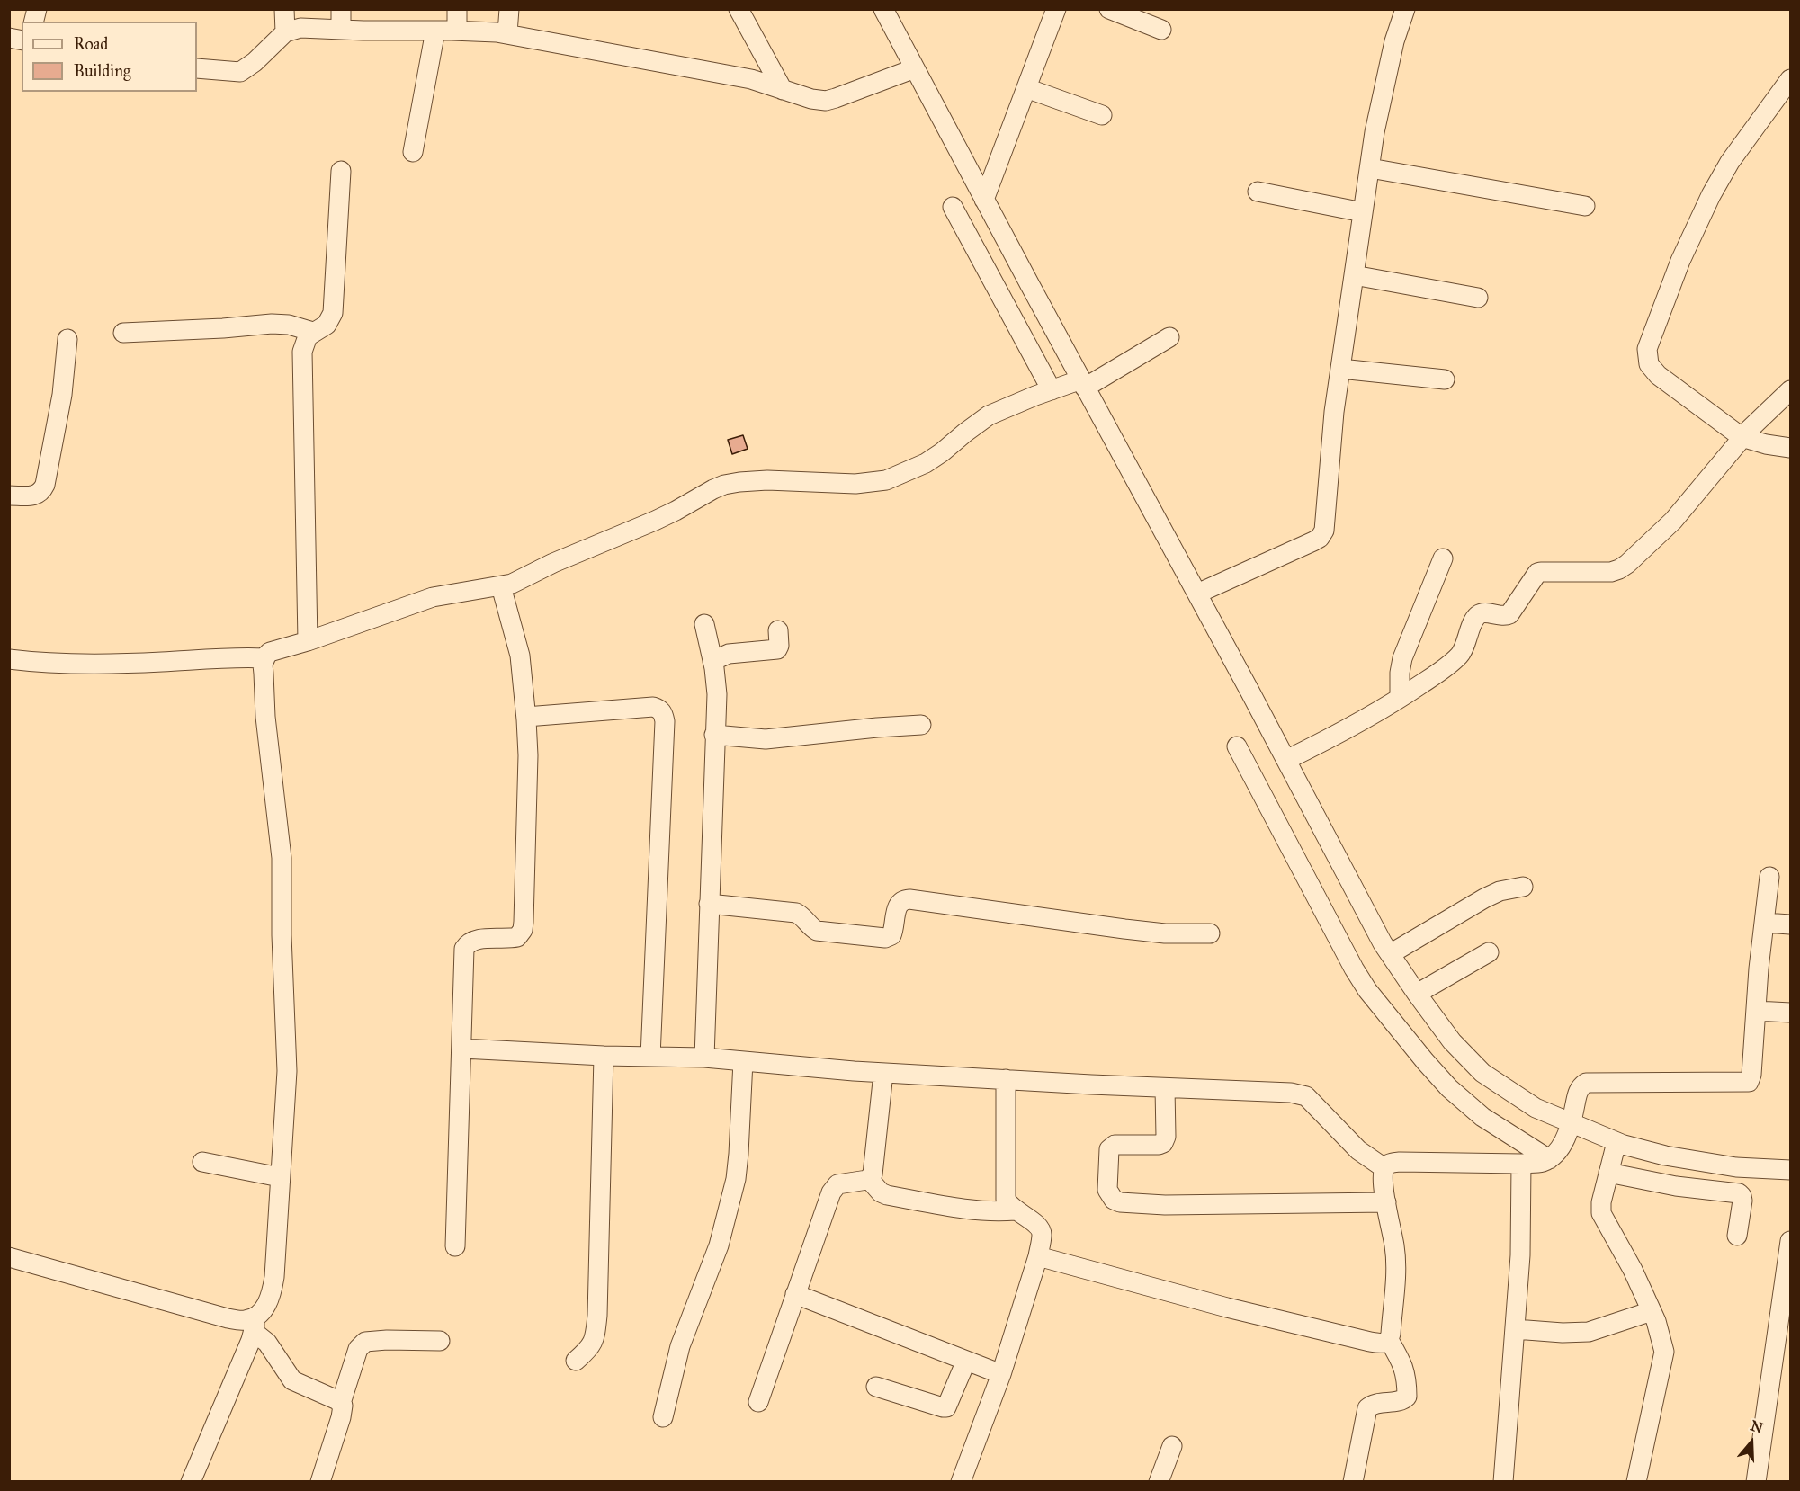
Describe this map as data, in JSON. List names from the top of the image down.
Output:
{
  "legend": ["Road", "Building"],
  "north": "top"
}
